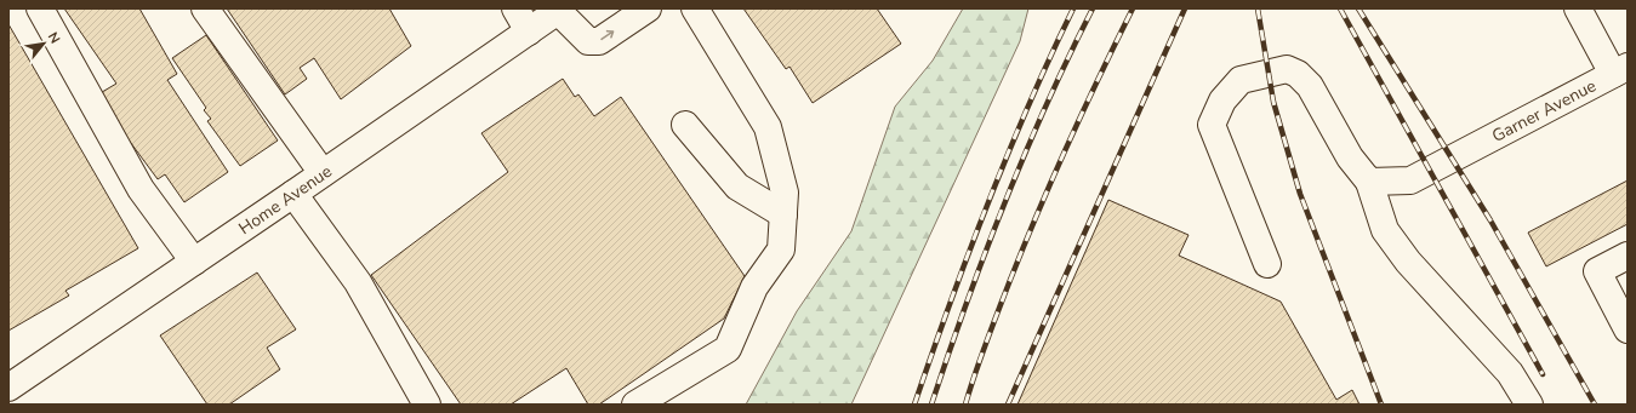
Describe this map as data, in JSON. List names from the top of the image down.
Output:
{
  "streets": {
    "street": ["Garner Avenue", "Home Avenue"]
  },
  "north": "top right"
}
